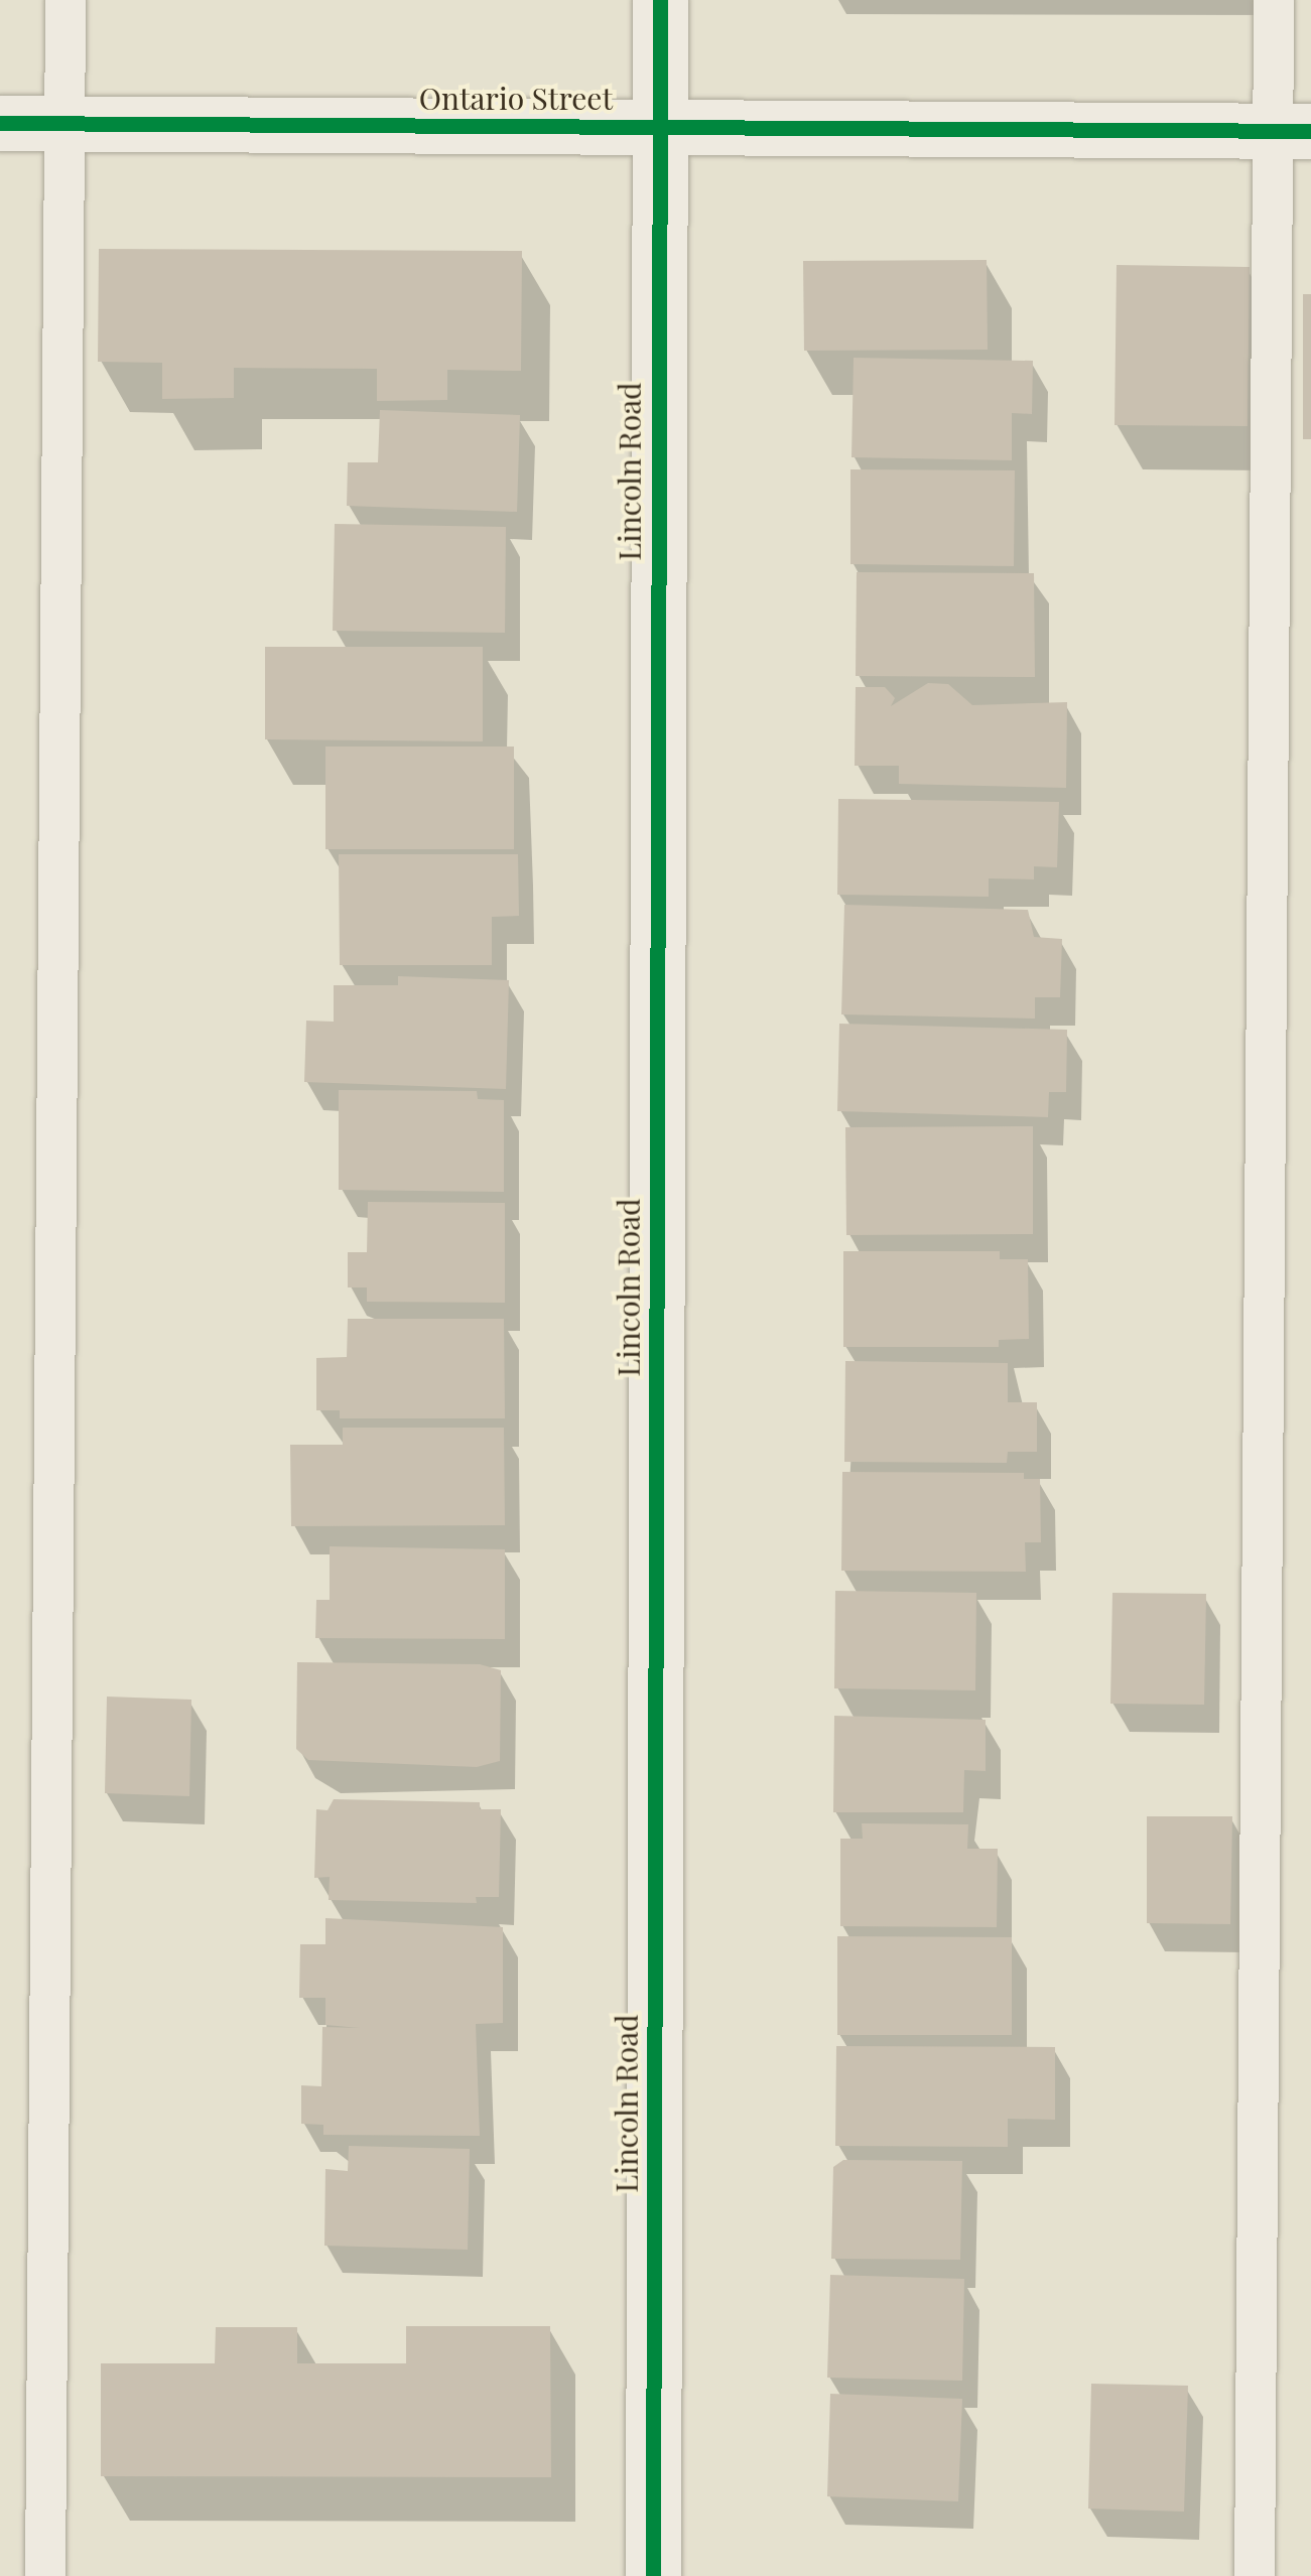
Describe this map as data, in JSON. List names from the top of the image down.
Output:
{
  "streets": {
    "street": ["Ontario Street", "Lincoln Road"]
  },
  "crossings": [
    ["Ontario Street", "Lincoln Road"]
  ]
}
